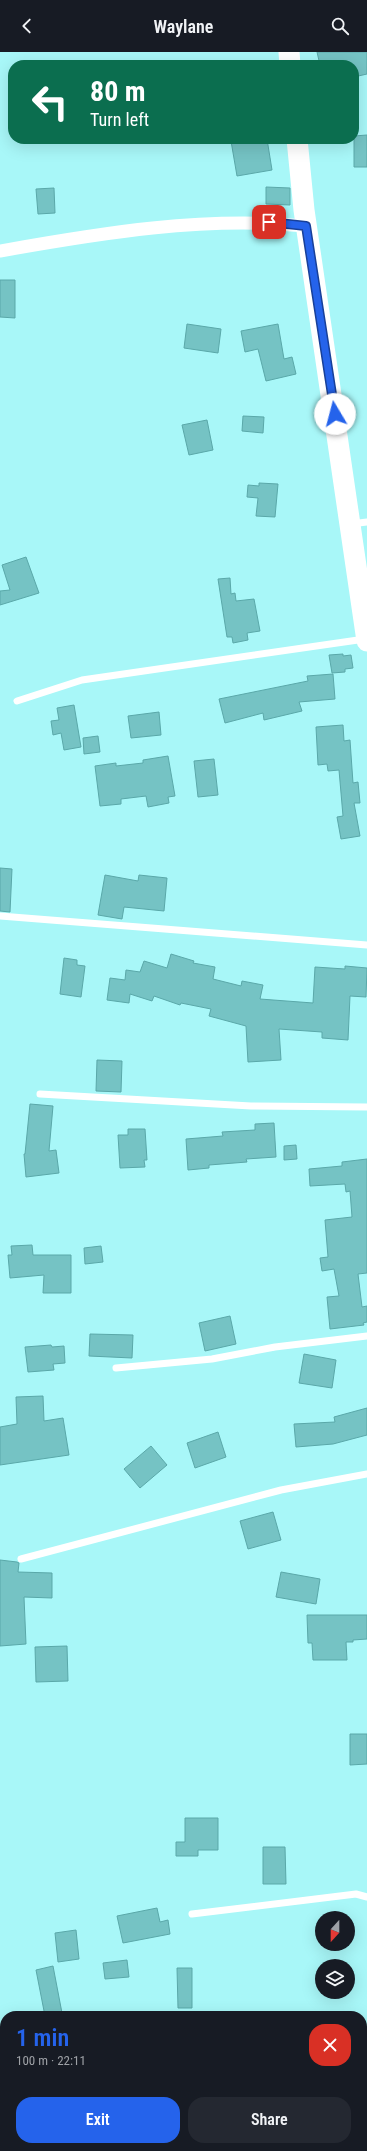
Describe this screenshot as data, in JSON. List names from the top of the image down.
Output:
{
  "north": "bottom",
  "page": {
    "header": "Waylane",
    "turn": ["80 m", "Turn left"],
    "heading": ["1 min", "100 m · 22:11"],
    "buttons": ["Exit", "Share"]
  }
}
